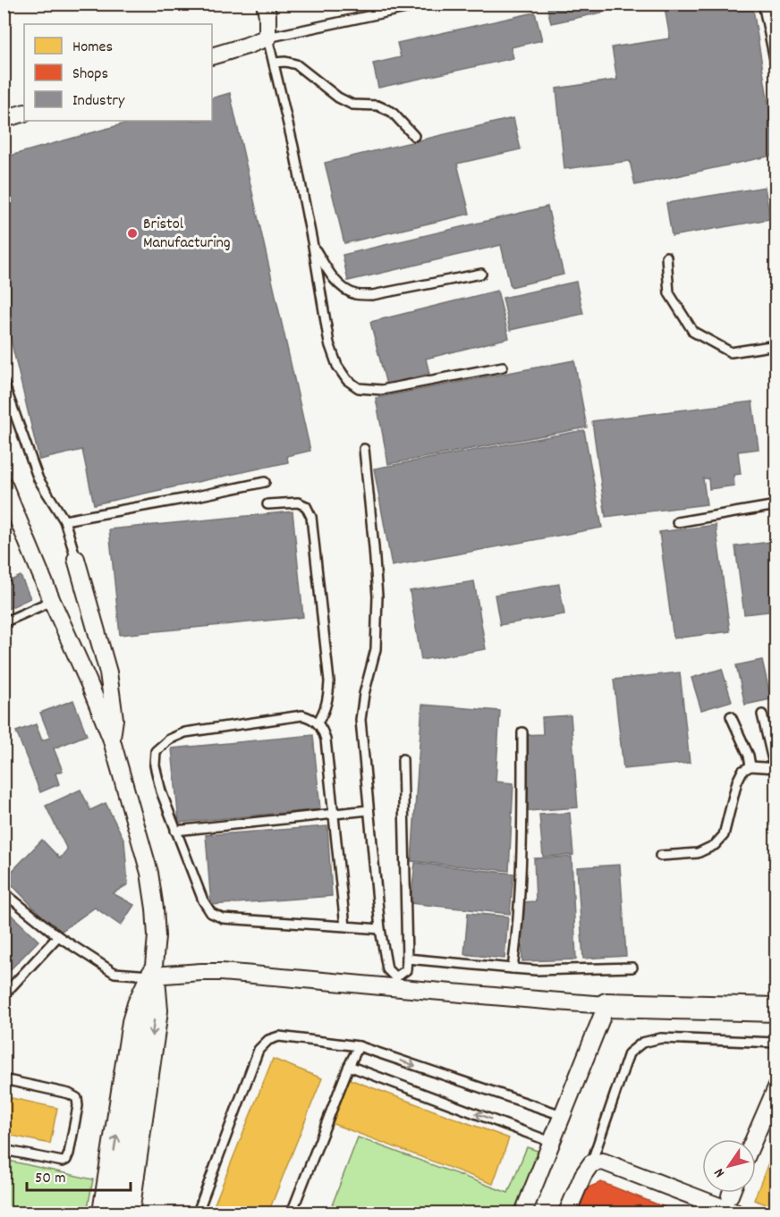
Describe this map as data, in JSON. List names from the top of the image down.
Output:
{
  "places": ["Bristol Manufacturing"],
  "legend": ["Homes", "Shops", "Industry"],
  "scale_bar": "50 m",
  "north": "bottom left"
}
